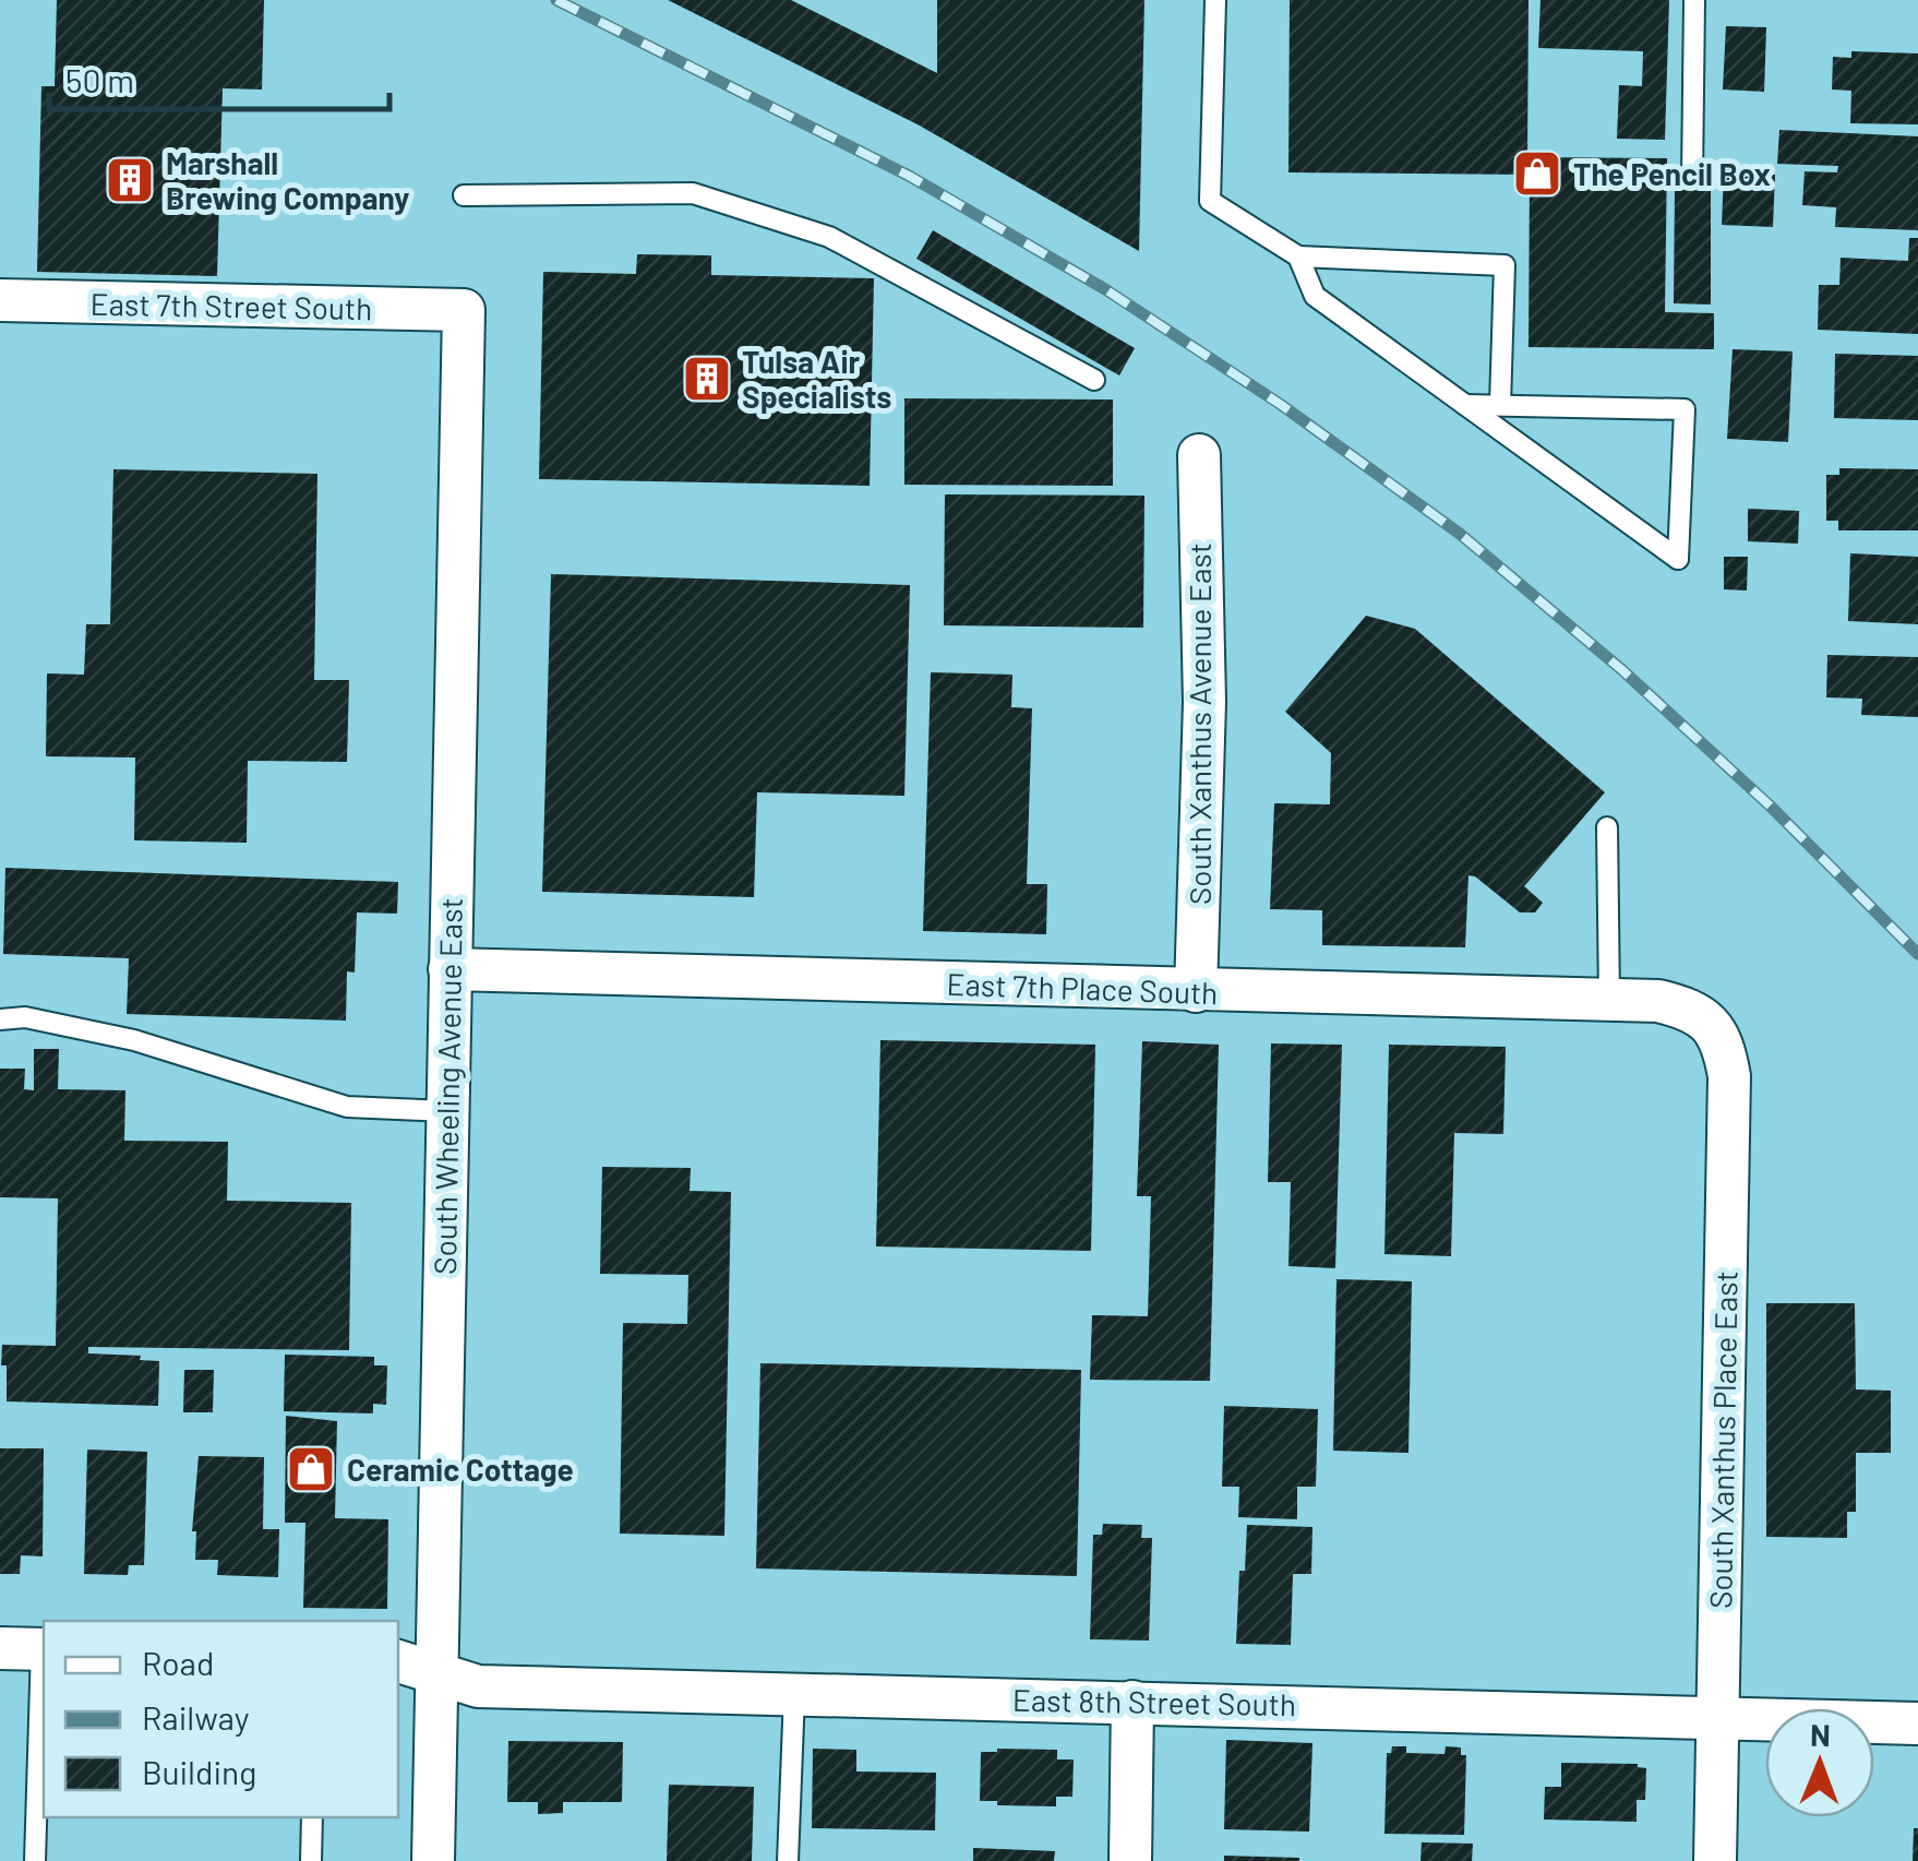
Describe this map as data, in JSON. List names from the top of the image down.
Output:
{
  "streets": {
    "street": [
      "East 7th Street South",
      "South Xanthus Avenue East",
      "East 7th Place South",
      "South Wheeling Avenue East",
      "South Xanthus Place East",
      "East 8th Street South"
    ]
  },
  "crossings": [
    ["East 7th Street South", "South Wheeling Avenue East"],
    ["South Xanthus Avenue East", "East 7th Place South"],
    ["East 7th Place South", "South Wheeling Avenue East"],
    ["East 7th Place South", "South Xanthus Place East"],
    ["South Wheeling Avenue East", "East 8th Street South"],
    ["South Xanthus Place East", "East 8th Street South"]
  ],
  "places": {
    "shop": ["The Pencil Box", "Ceramic Cottage"],
    "building": ["Marshall Brewing Company", "Tulsa Air Specialists"]
  },
  "legend": ["Road", "Railway", "Building"],
  "scale_bar": "50 m",
  "north": "top"
}
